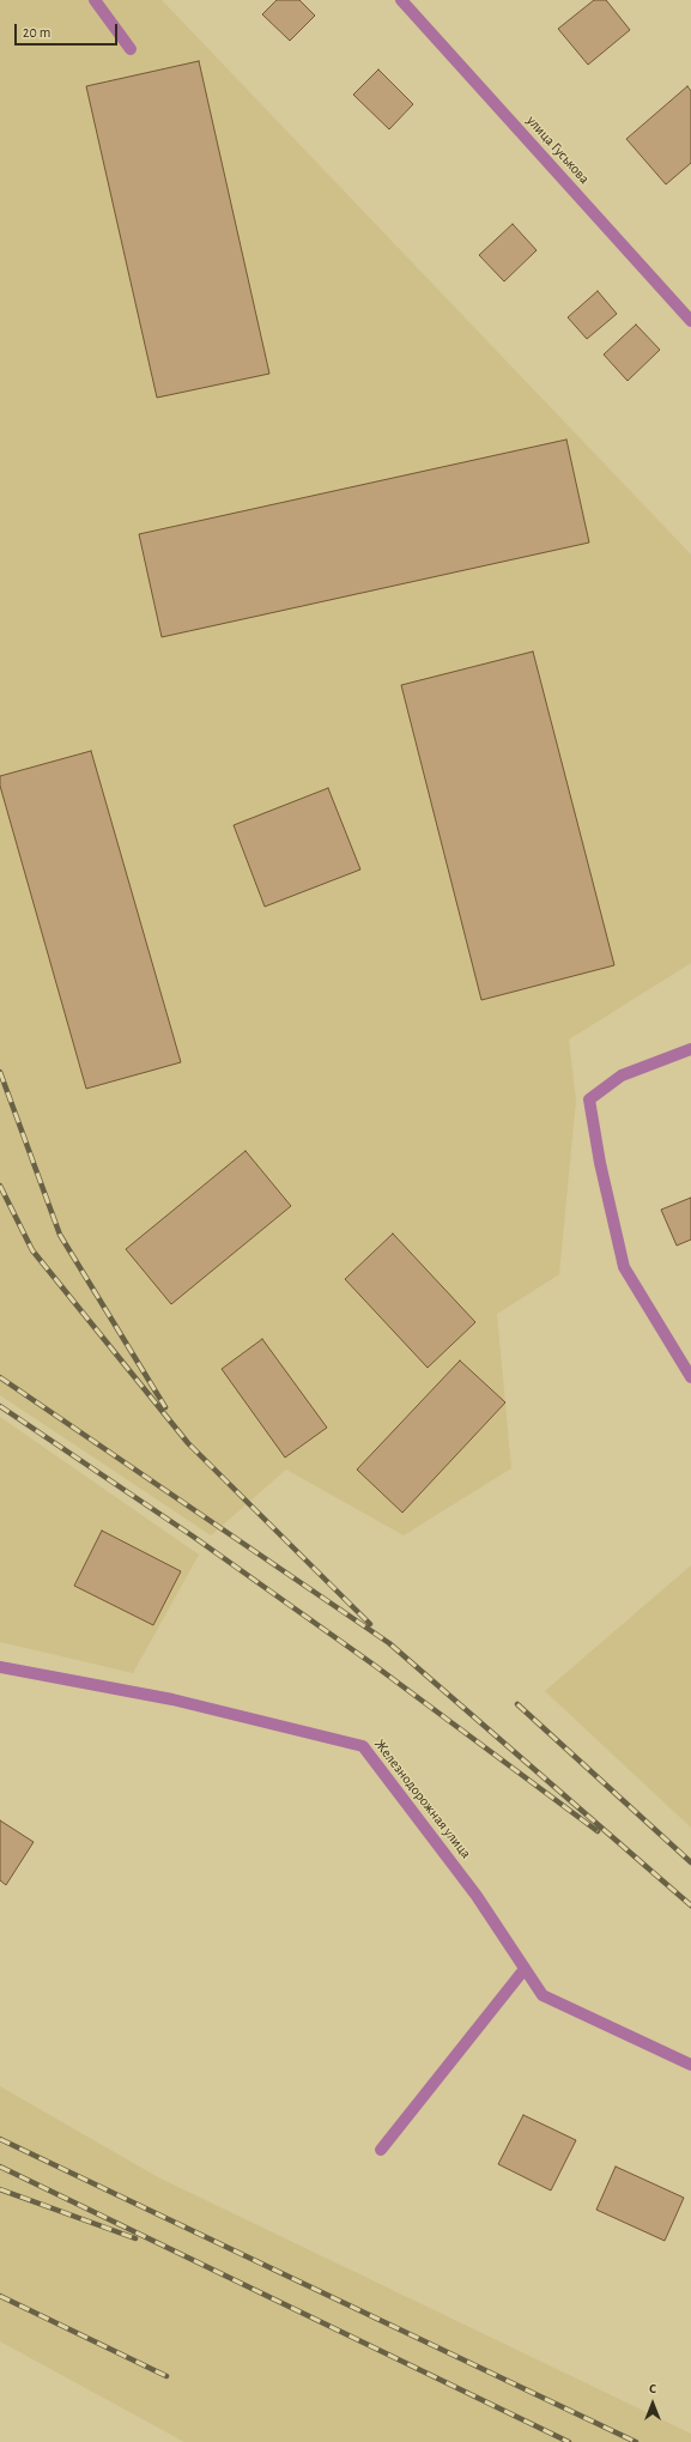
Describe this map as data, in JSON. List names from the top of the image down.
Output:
{
  "streets": {
    "street": ["улица Гуськова", "Железнодорожная улица"]
  },
  "scale_bar": "20 m",
  "north": "top"
}
